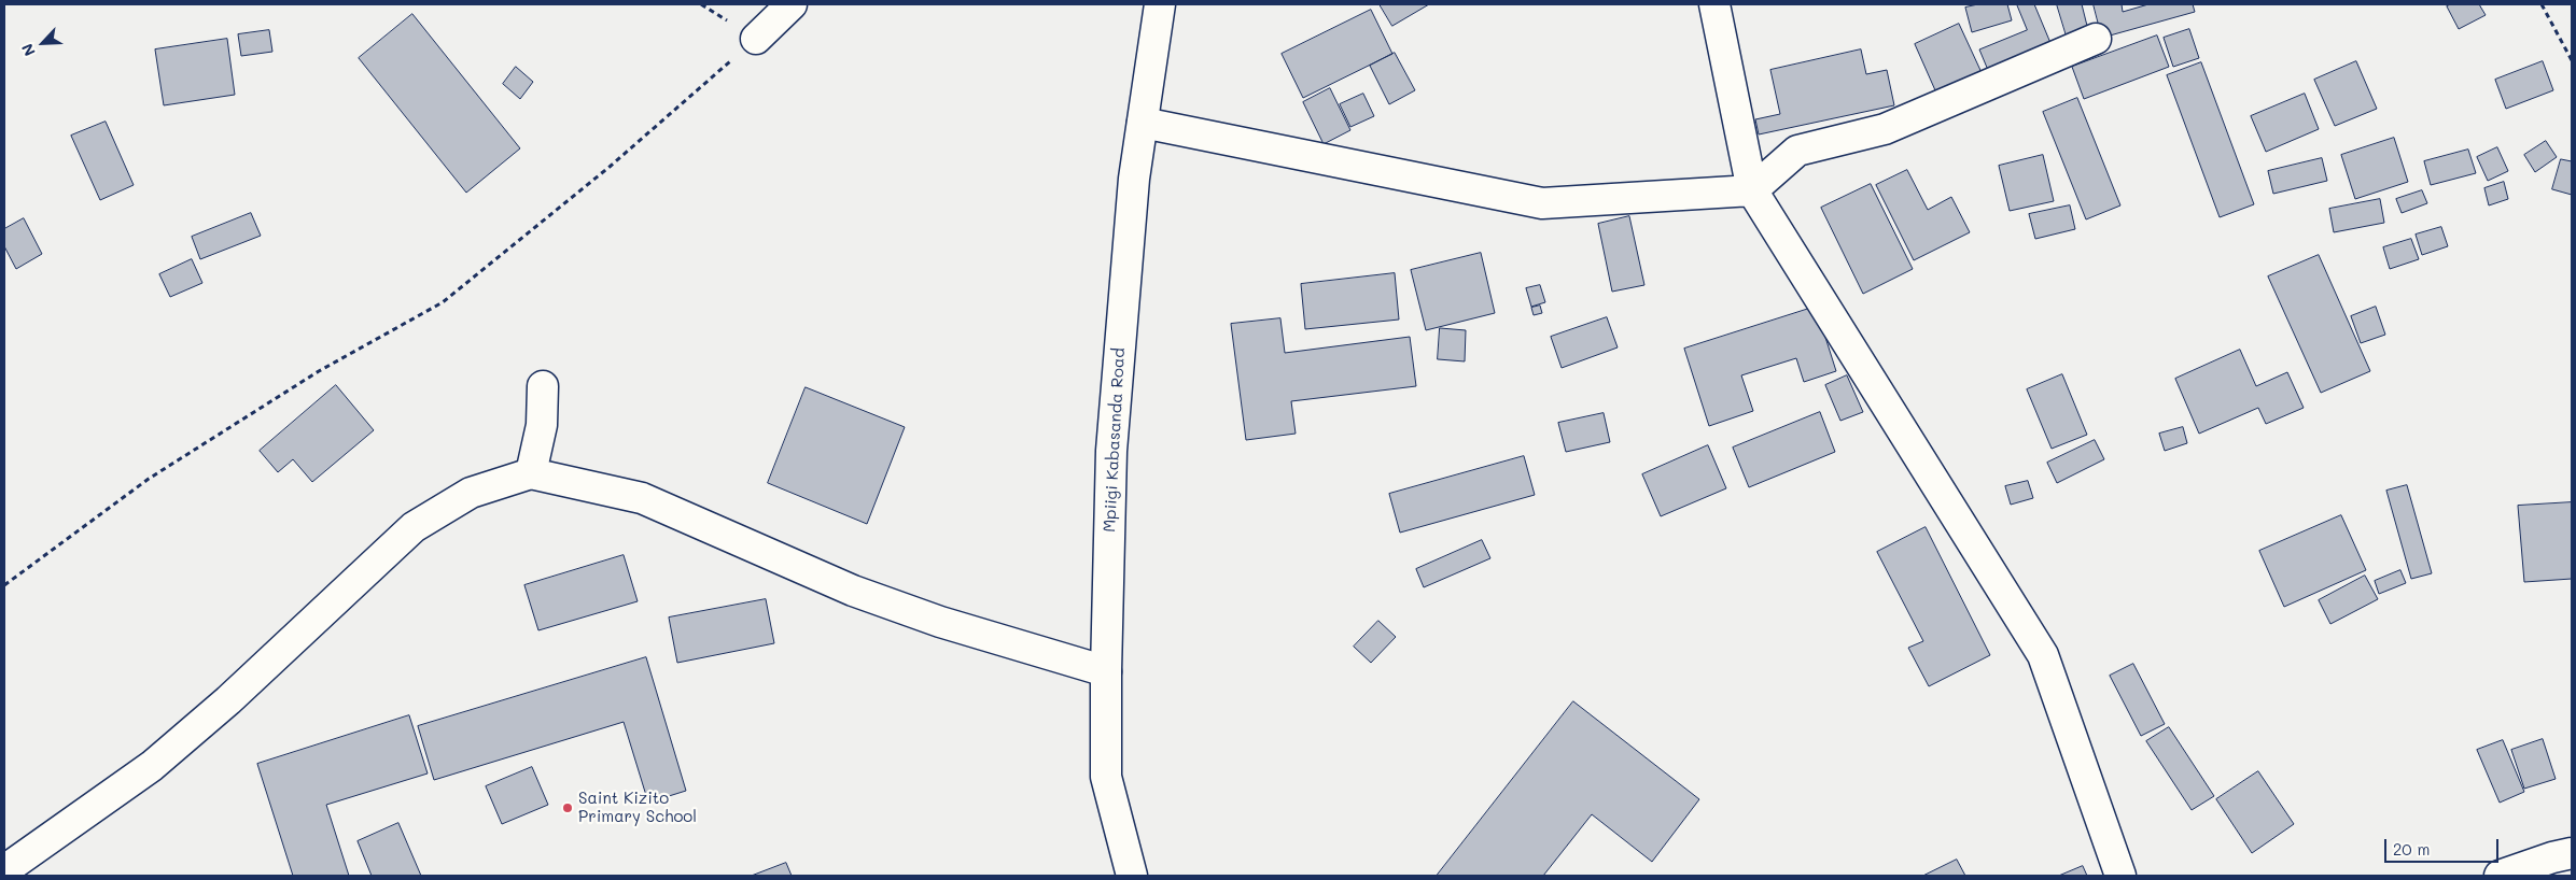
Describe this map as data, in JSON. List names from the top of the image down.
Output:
{
  "streets": {
    "street": ["Mpiigi Kabasanda Road"]
  },
  "places": ["Saint Kizito Primary School"],
  "scale_bar": "20 m",
  "north": "bottom left"
}
